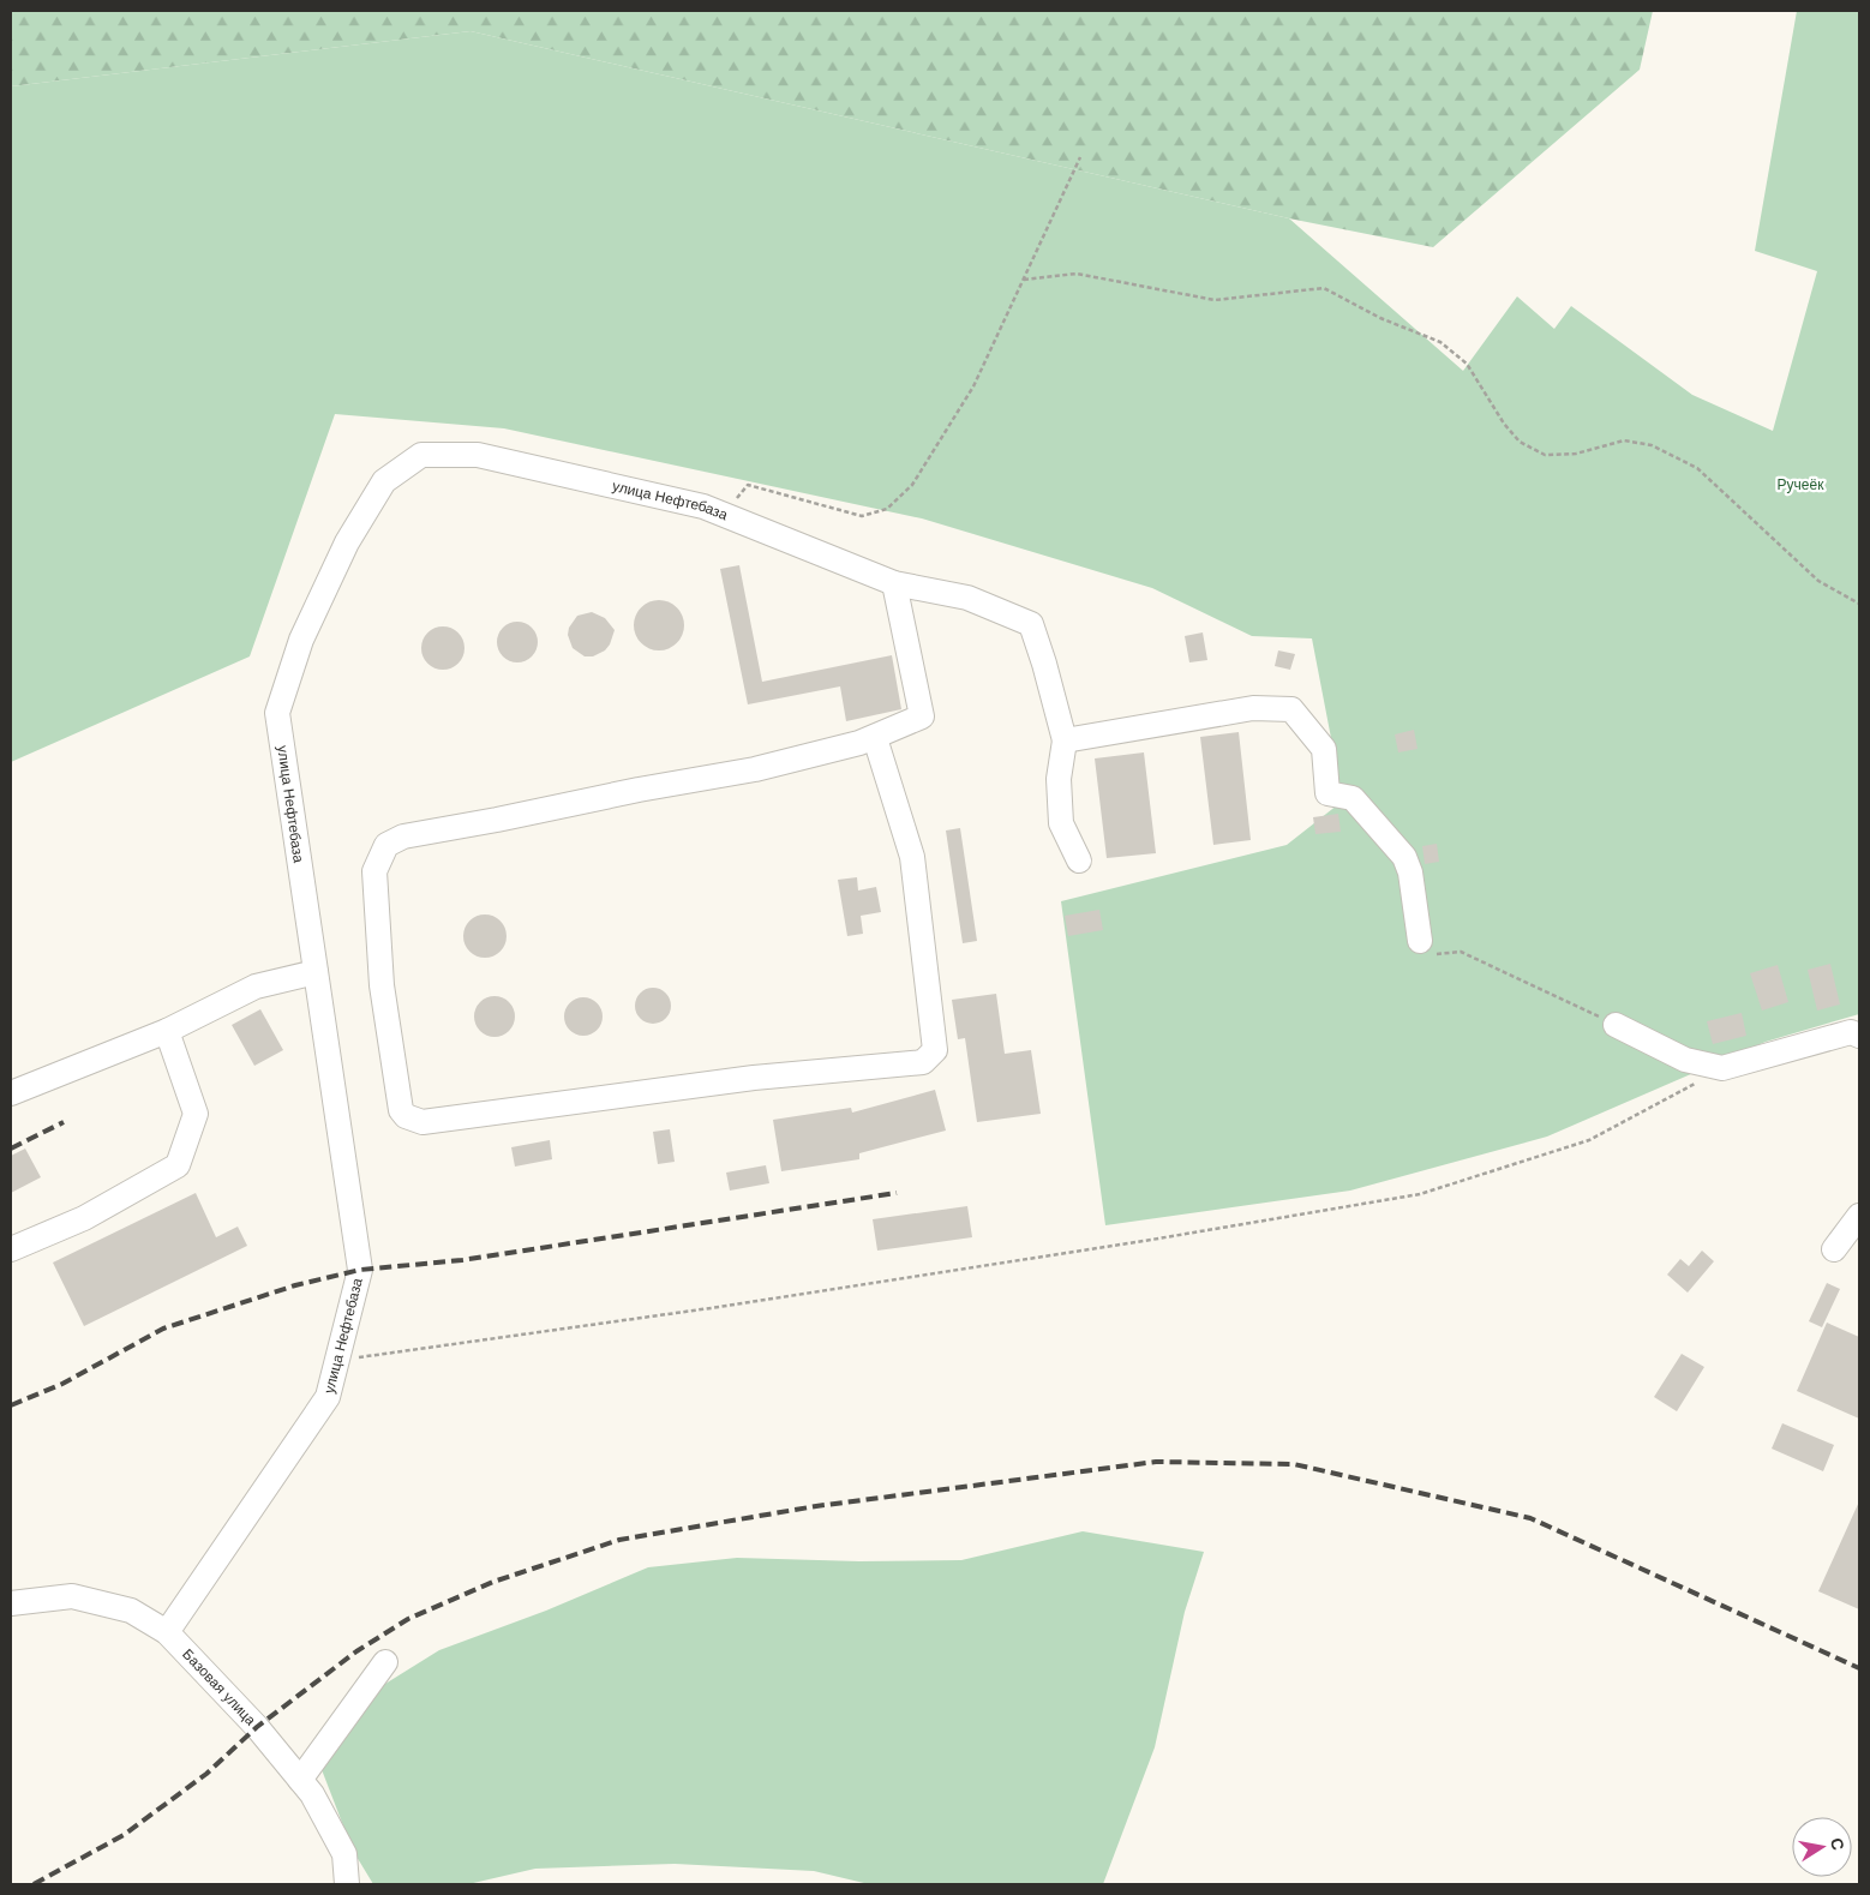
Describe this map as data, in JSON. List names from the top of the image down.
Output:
{
  "streets": {
    "street": ["улица Нефтебаза", "Базовая улица"]
  },
  "crossings": [
    ["улица Нефтебаза", "Базовая улица"]
  ],
  "parks": ["Ручеёк"],
  "north": "right"
}
